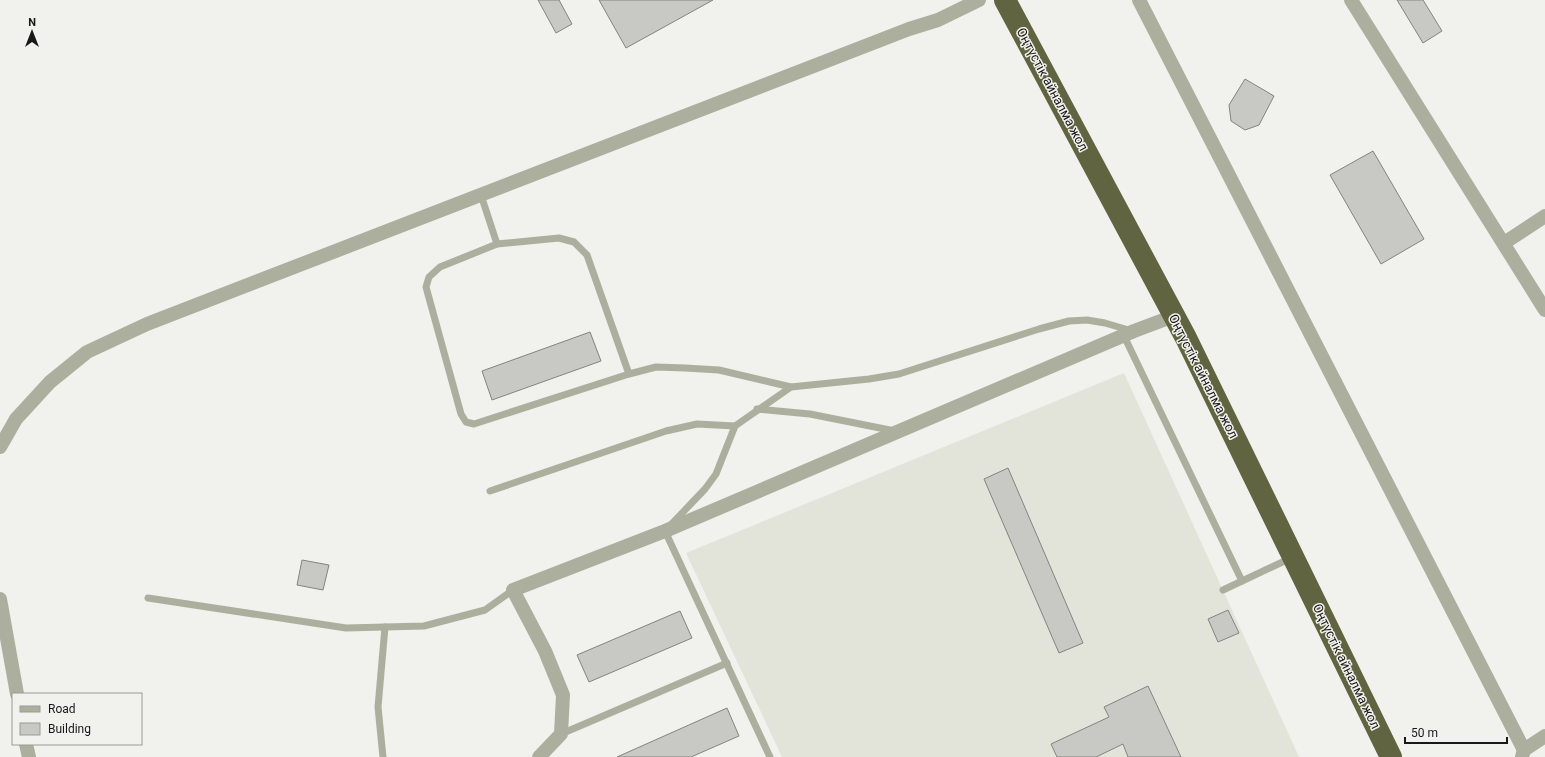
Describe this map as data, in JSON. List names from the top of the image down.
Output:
{
  "streets": {
    "highway": ["Оңтүстік айналма жол"]
  },
  "legend": ["Road", "Building"],
  "scale_bar": "50 m",
  "north": "top"
}
